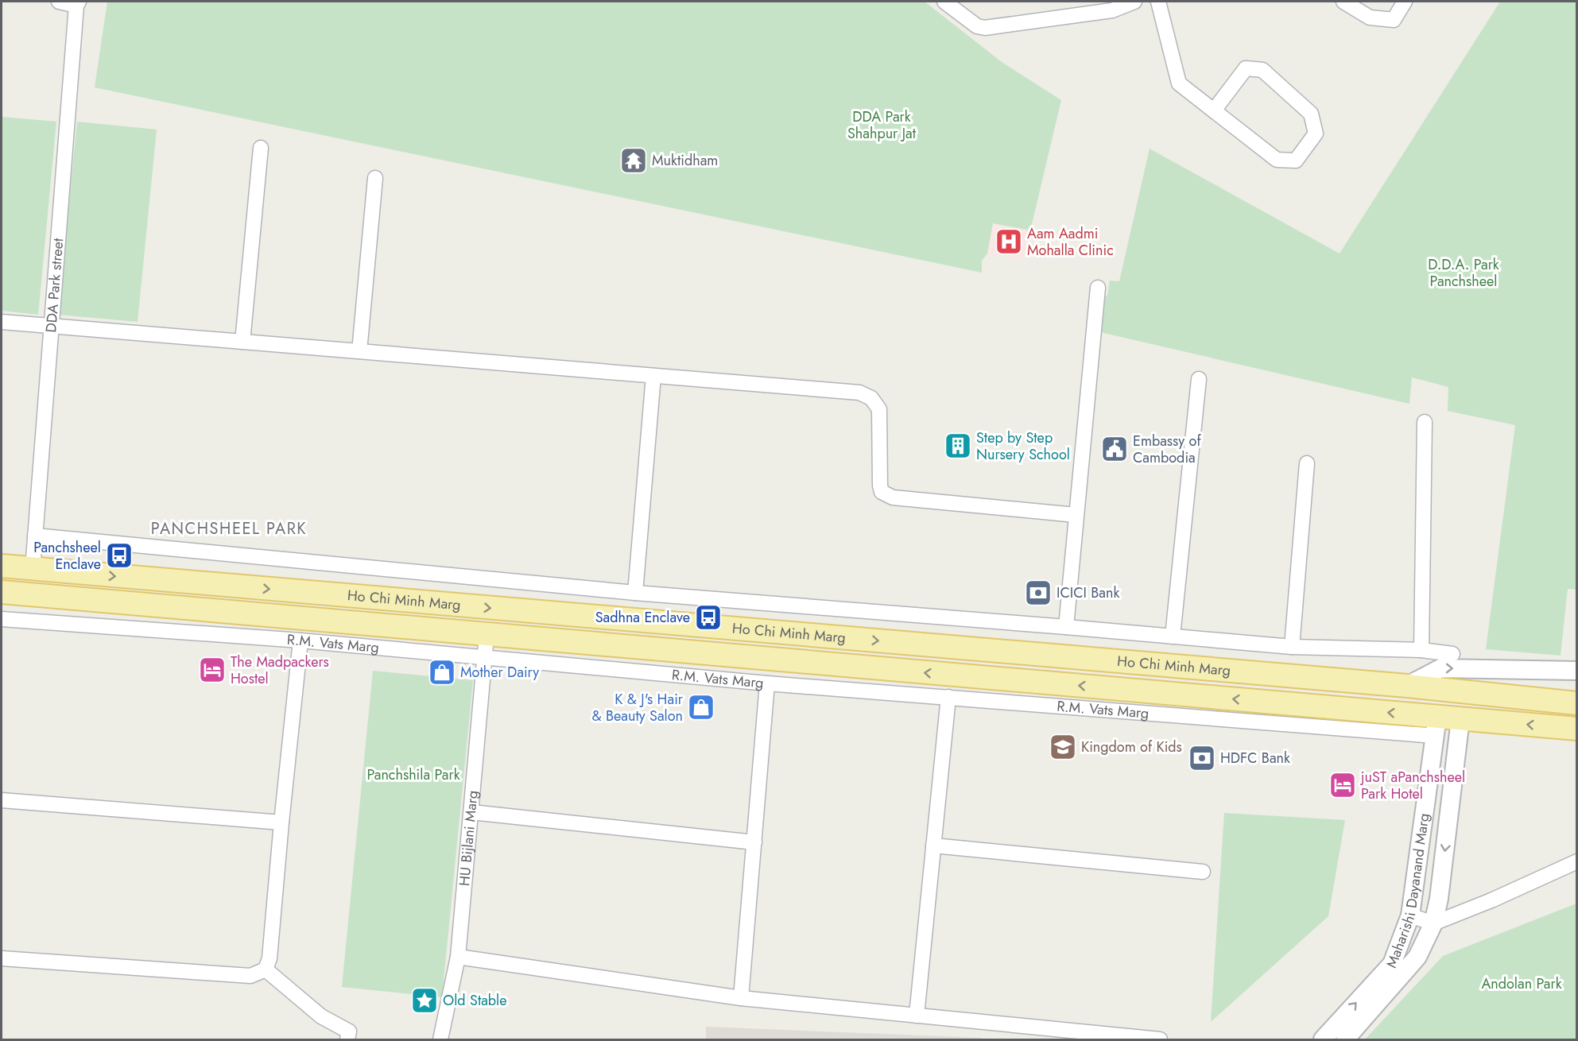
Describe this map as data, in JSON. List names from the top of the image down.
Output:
{
  "streets": {
    "main road": ["Ho Chi Minh Marg"],
    "street": [
      "DDA Park street",
      "R.M. Vats Marg",
      "HU Bijlani Marg",
      "Maharishi Dayanand Marg"
    ]
  },
  "crossings": [
    ["DDA Park street", "Ho Chi Minh Marg"],
    ["Ho Chi Minh Marg", "R.M. Vats Marg"],
    ["Ho Chi Minh Marg", "HU Bijlani Marg"],
    ["Ho Chi Minh Marg", "Maharishi Dayanand Marg"],
    ["R.M. Vats Marg", "HU Bijlani Marg"],
    ["R.M. Vats Marg", "Maharishi Dayanand Marg"]
  ],
  "districts": ["PANCHSHEEL PARK"],
  "parks": [
    "DDA Park Shahpur Jat",
    "D.D.A. Park Panchsheel",
    "Panchshila Park",
    "Andolan Park"
  ],
  "places": {
    "temple": ["Muktidham"],
    "hospital": ["Aam Aadmi Mohalla Clinic"],
    "building": ["Step by Step Nursery School"],
    "public building": ["Embassy of Cambodia"],
    "bus stop": ["Panchsheel Enclave", "Sadhna Enclave"],
    "bank": ["ICICI Bank", "HDFC Bank"],
    "hotel": ["The Madpackers Hostel", "juST aPanchsheel Park Hotel"],
    "shop": ["Mother Dairy", "K & J's Hair & Beauty Salon"],
    "school or university": ["Kingdom of Kids"],
    "place": ["Old Stable"]
  }
}
